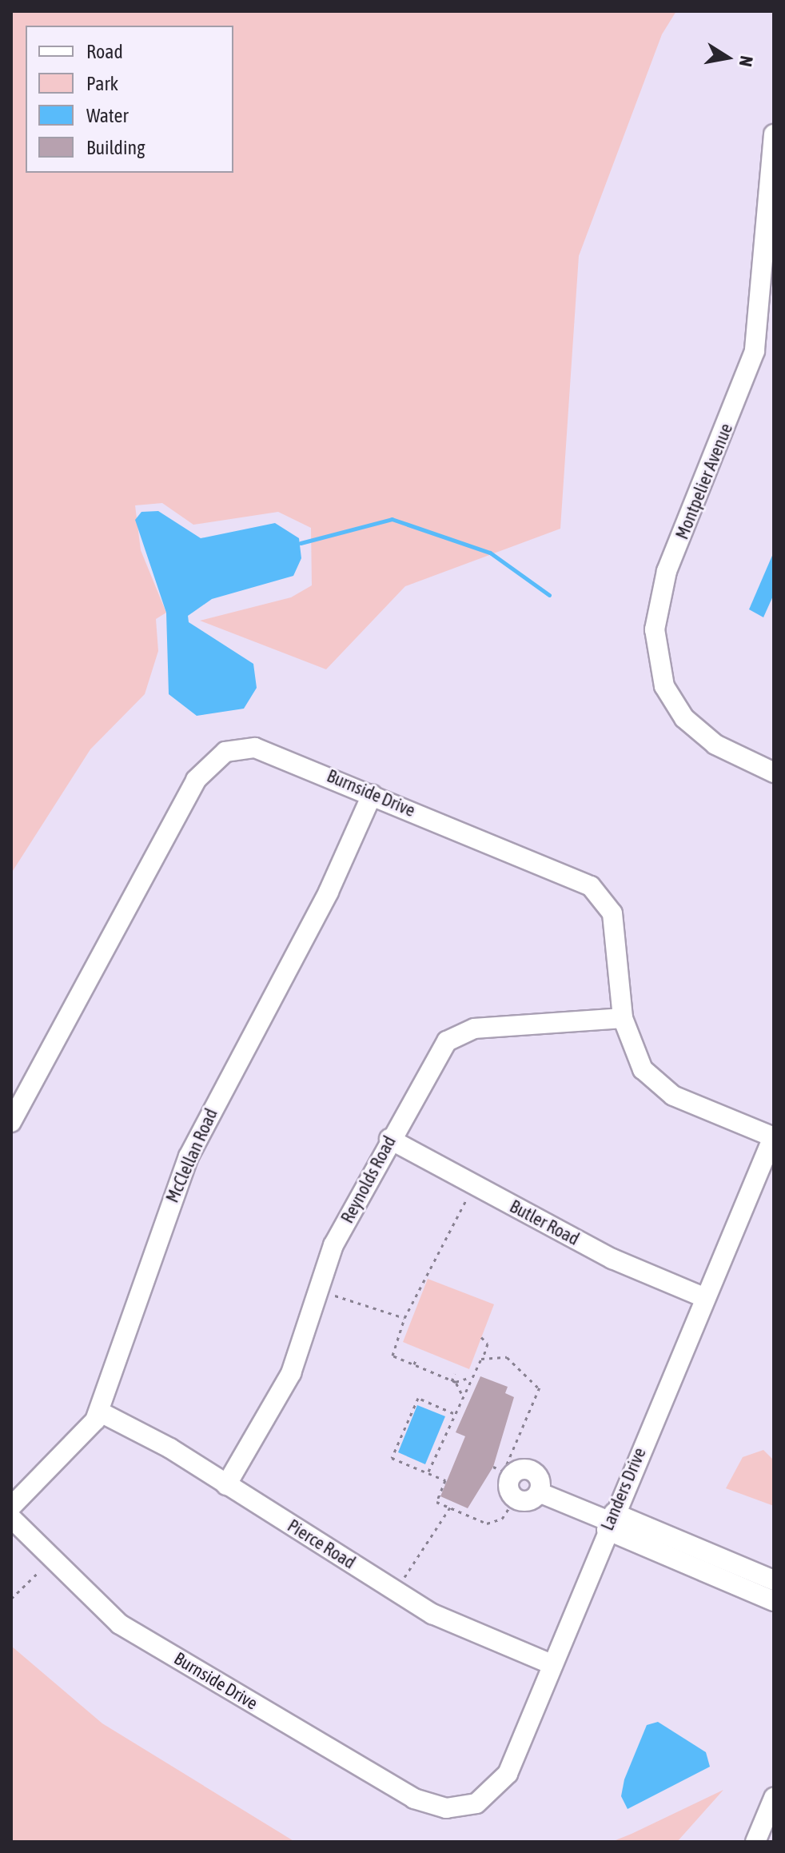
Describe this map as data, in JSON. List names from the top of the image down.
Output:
{
  "streets": {
    "street": [
      "Montpelier Avenue",
      "Burnside Drive",
      "McClellan Road",
      "Reynolds Road",
      "Butler Road",
      "Landers Drive",
      "Pierce Road"
    ]
  },
  "crossings": [
    ["Burnside Drive", "McClellan Road"],
    ["Burnside Drive", "Reynolds Road"],
    ["Burnside Drive", "Landers Drive"],
    ["McClellan Road", "Pierce Road"],
    ["Reynolds Road", "Butler Road"],
    ["Reynolds Road", "Pierce Road"],
    ["Butler Road", "Landers Drive"],
    ["Landers Drive", "Pierce Road"]
  ],
  "legend": [
    "Road",
    "Park",
    "Water",
    "Building"
  ],
  "north": "right"
}
